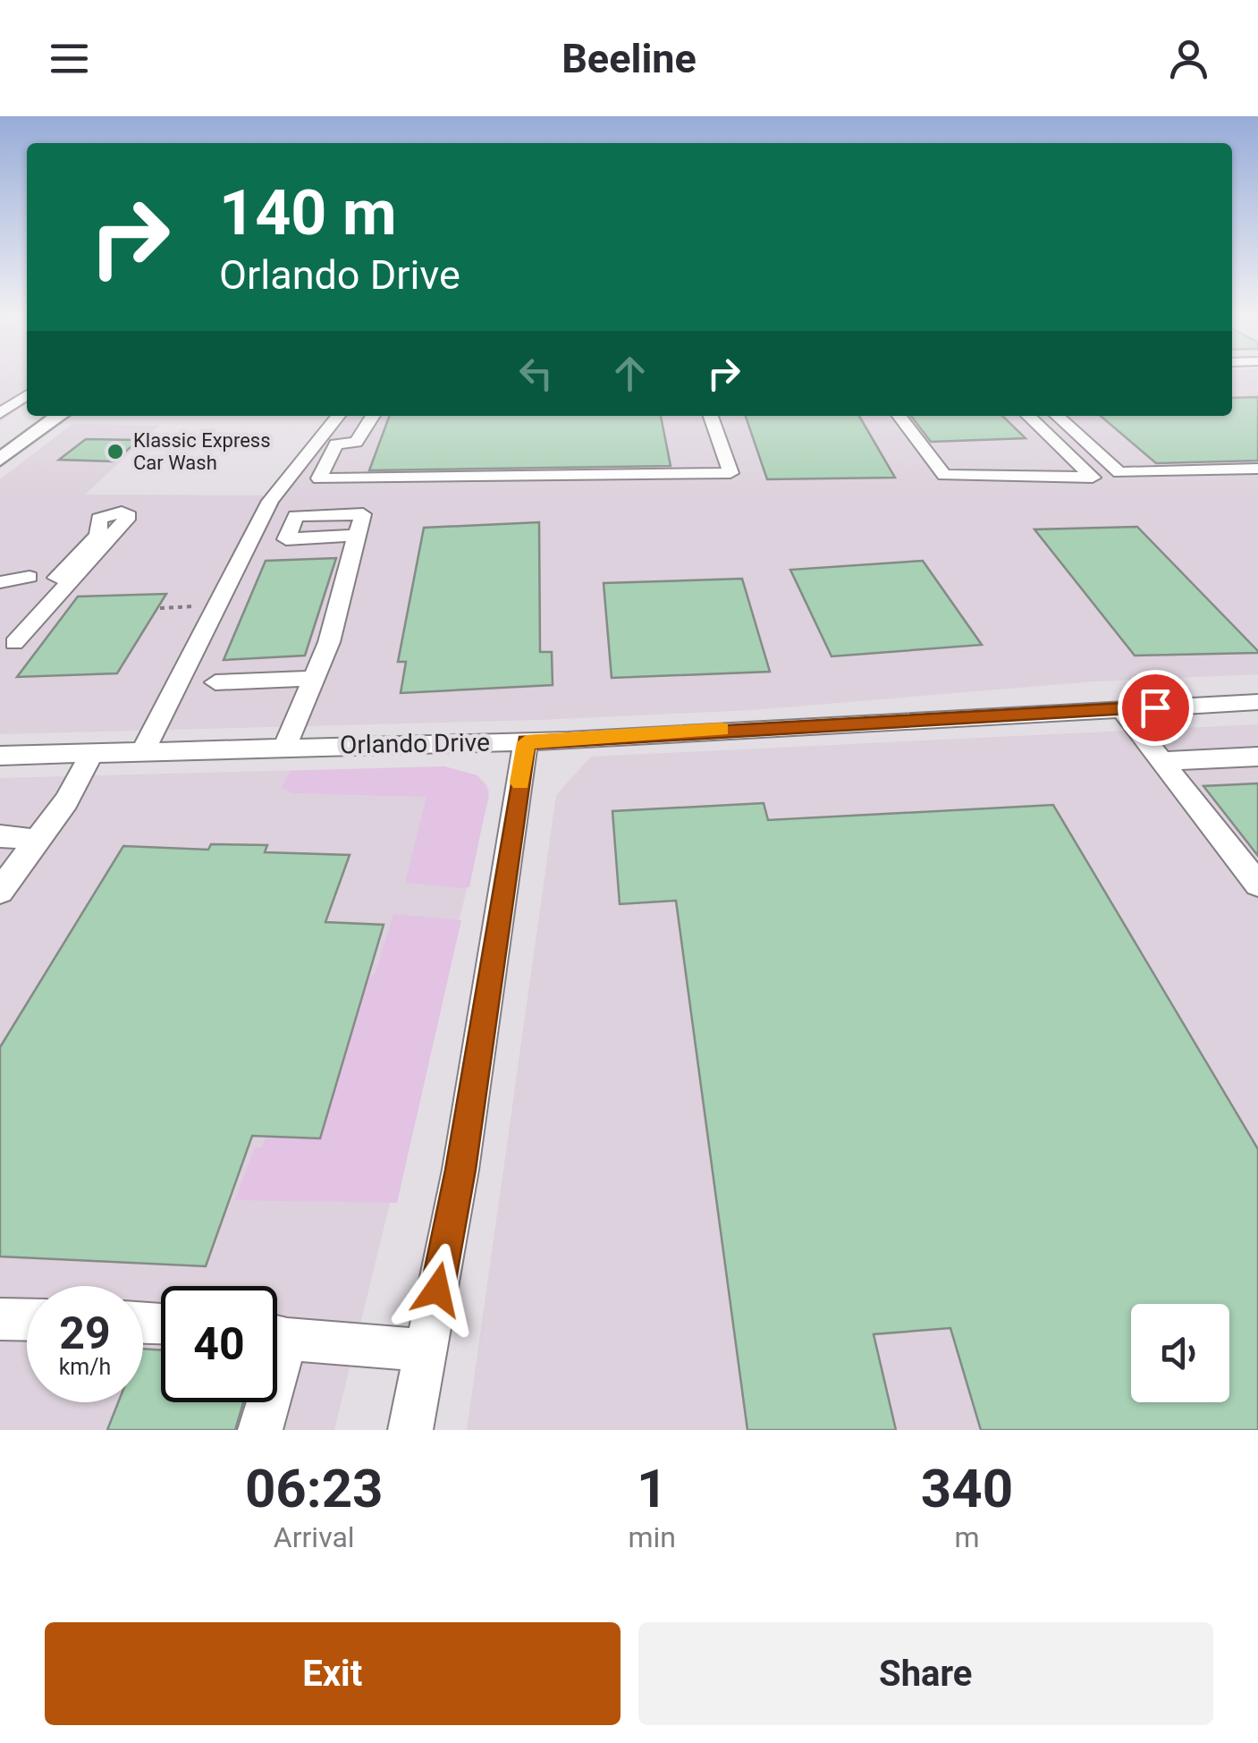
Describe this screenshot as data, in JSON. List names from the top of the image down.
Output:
{
  "streets": {
    "street": ["Orlando Drive"]
  },
  "places": ["Klassic Express Car Wash"],
  "page": {
    "header": "Beeline",
    "turn": ["140 m", "Orlando Drive"],
    "speed": "29 km/h",
    "limit": "40",
    "eta": [
      "06:23",
      "Arrival",
      "1",
      "min",
      "340",
      "m"
    ],
    "buttons": ["Exit", "Share"]
  }
}
